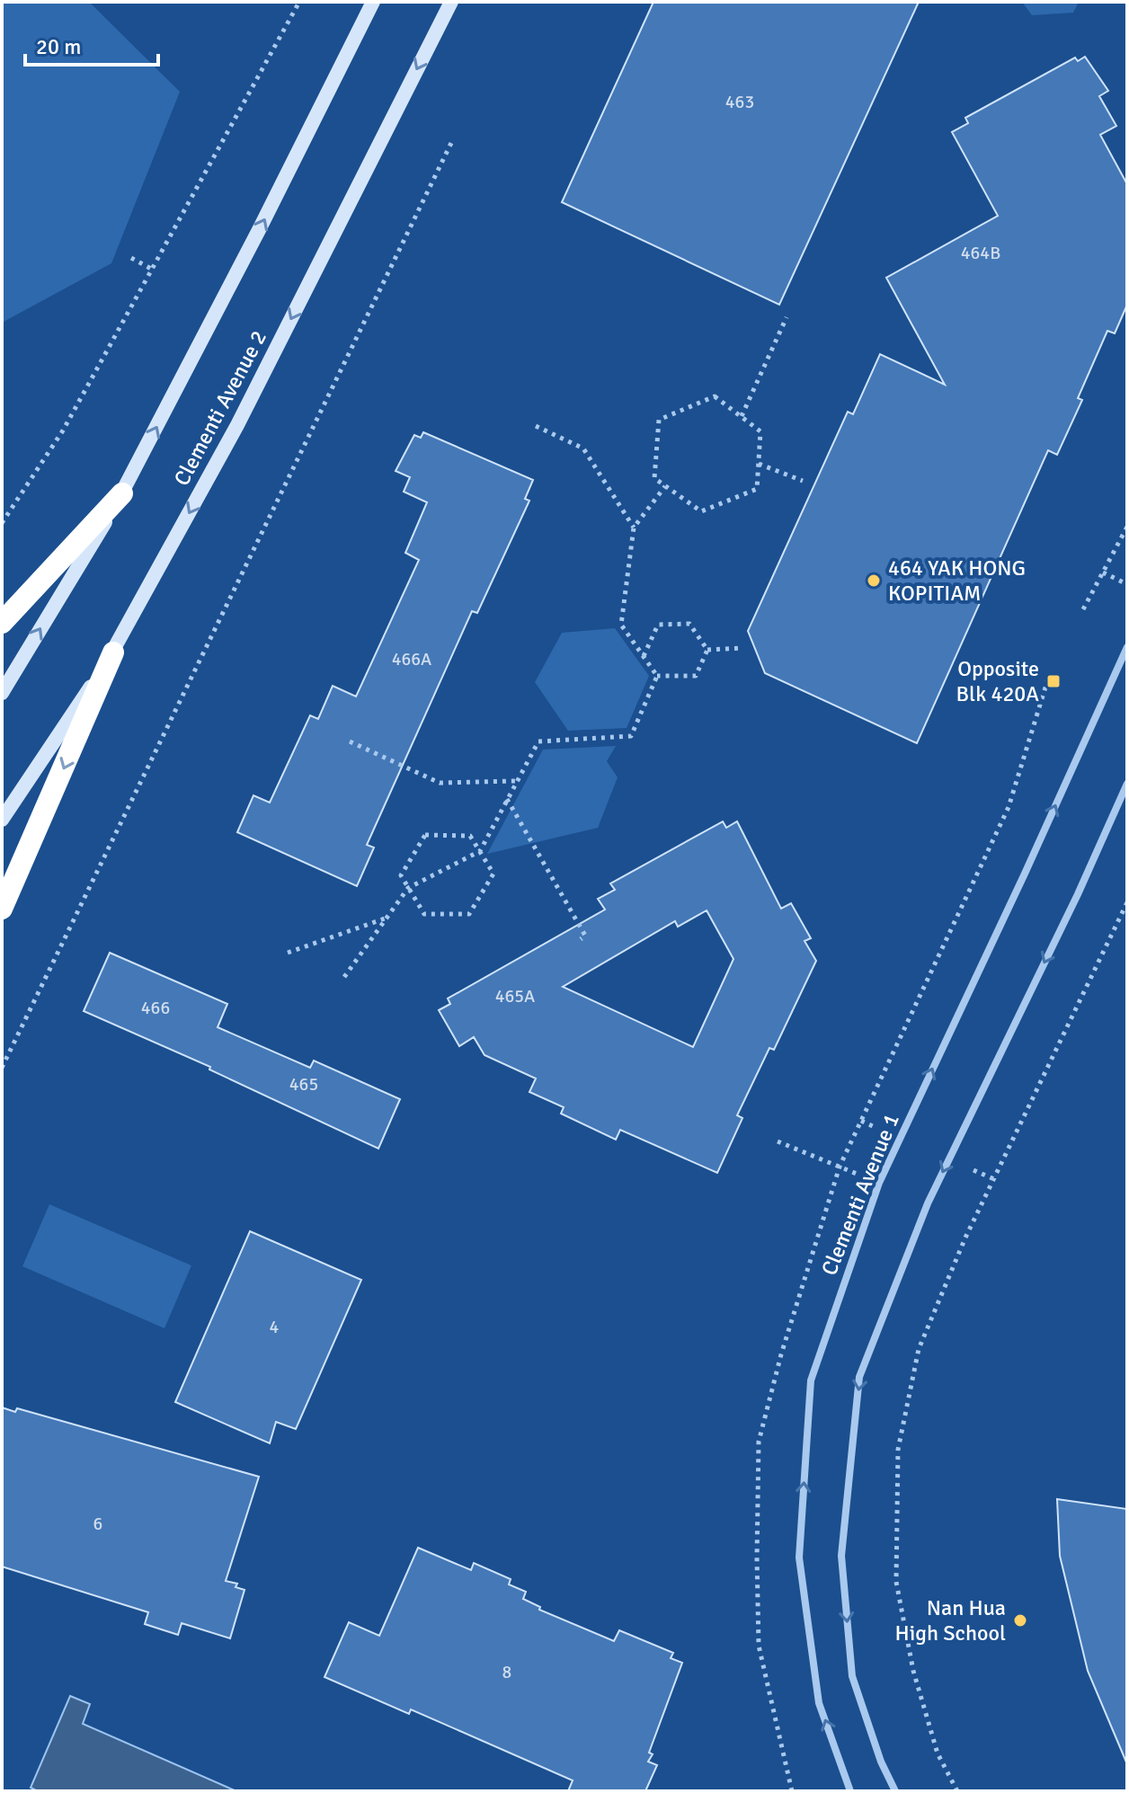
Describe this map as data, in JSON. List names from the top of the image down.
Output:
{
  "streets": {
    "main road": ["Clementi Avenue 2"],
    "street": ["Clementi Avenue 1"]
  },
  "places": {
    "other": ["464 YAK HONG KOPITIAM", "Nan Hua High School"],
    "transit": ["Opposite Blk 420A"]
  },
  "house_numbers": [
    "463",
    "464B",
    "466A",
    "465A",
    "466",
    "465",
    "4",
    "6",
    "8"
  ],
  "scale_bar": "20 m"
}
